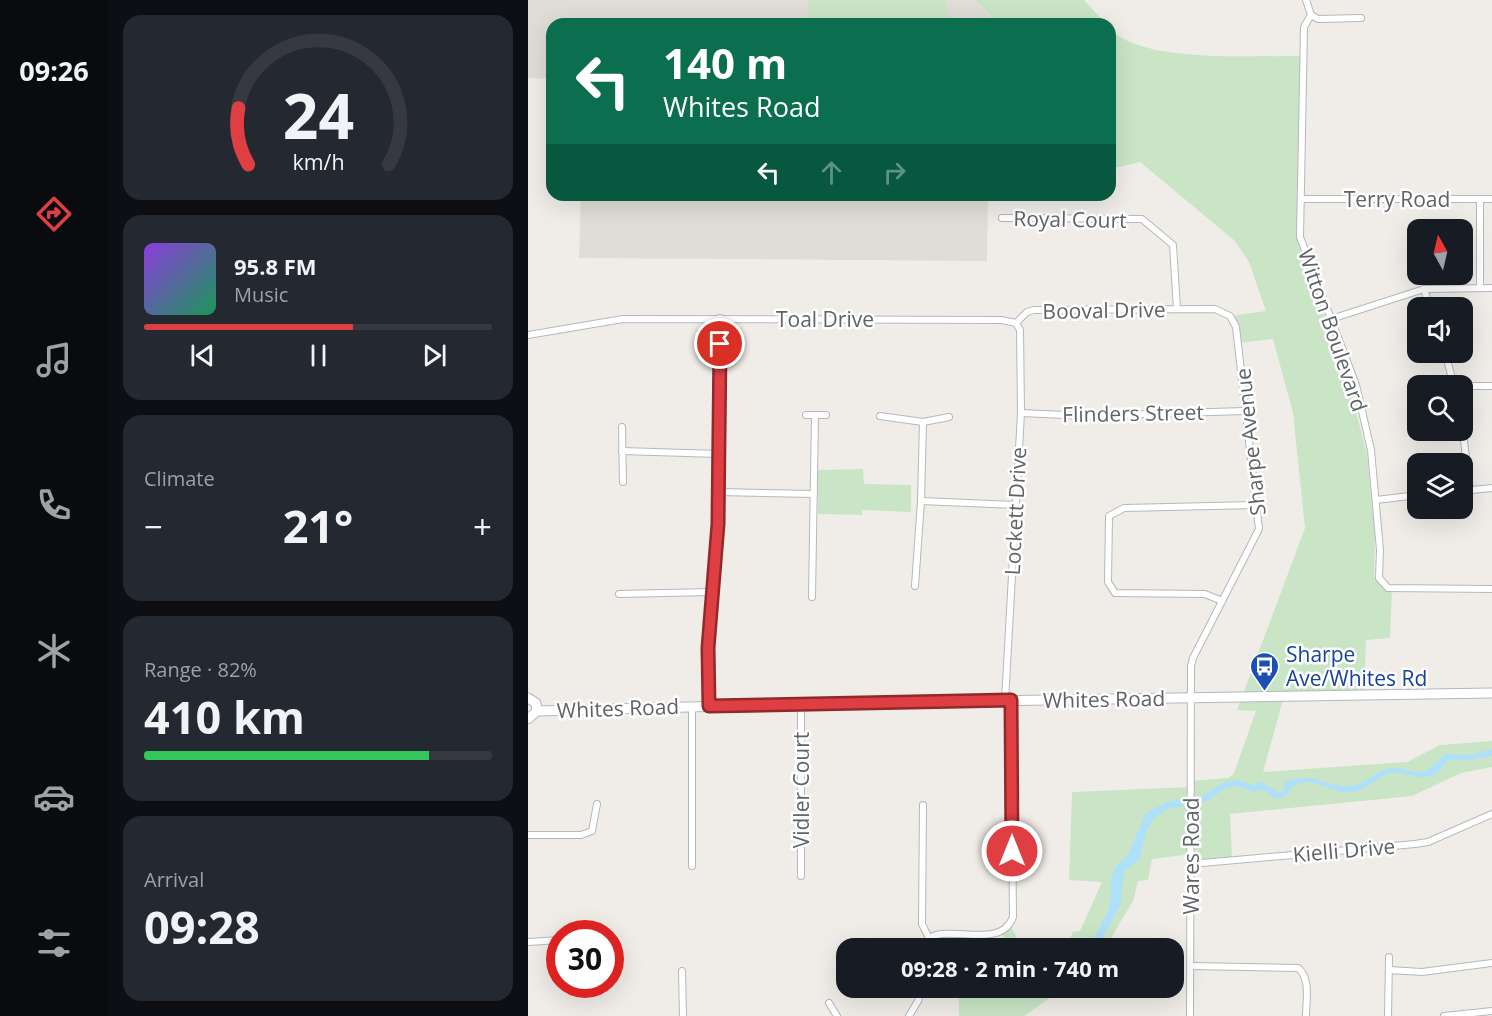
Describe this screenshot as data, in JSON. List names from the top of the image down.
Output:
{
  "streets": {
    "street": [
      "Terry Road",
      "Royal Court",
      "Booval Drive",
      "Toal Drive",
      "Witton Boulevard",
      "Flinders Street",
      "Sharpe Avenue",
      "Lockett Drive",
      "Whites Road",
      "Vidler Court",
      "Kielli Drive",
      "Wares Road"
    ]
  },
  "crossings": [
    ["Terry Road", "Witton Boulevard"],
    ["Royal Court", "Booval Drive"],
    ["Booval Drive", "Toal Drive"],
    ["Booval Drive", "Sharpe Avenue"],
    ["Booval Drive", "Lockett Drive"],
    ["Toal Drive", "Lockett Drive"],
    ["Flinders Street", "Sharpe Avenue"],
    ["Flinders Street", "Lockett Drive"],
    ["Sharpe Avenue", "Whites Road"],
    ["Sharpe Avenue", "Wares Road"],
    ["Lockett Drive", "Whites Road"],
    ["Whites Road", "Vidler Court"],
    ["Whites Road", "Wares Road"],
    ["Kielli Drive", "Wares Road"]
  ],
  "places": {
    "bus stop": ["Sharpe Ave/Whites Rd"]
  },
  "north": "top",
  "page": {
    "tabs": "09:26",
    "turn": ["140 m", "Whites Road"],
    "song": ["95.8 FM", "Music"],
    "tile": [
      "Climate",
      ["Range · 82%", "410 km"],
      ["Arrival", "09:28"]
    ],
    "heat": ["−", "21°", "+"],
    "limit": "30",
    "trip": "09:28 · 2 min · 740 m",
    "gauge": ["24", "km/h"]
  }
}
